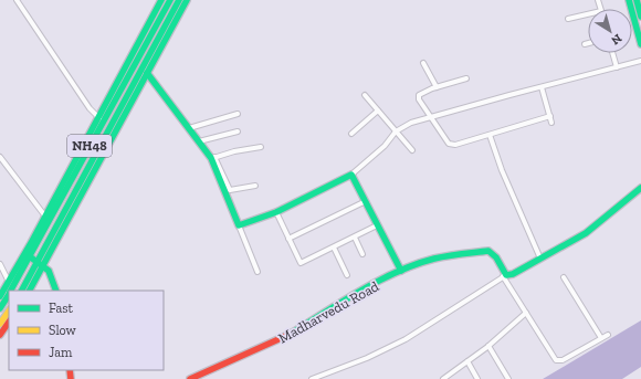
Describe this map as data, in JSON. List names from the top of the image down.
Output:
{
  "streets": {
    "main road": ["NH48", "Madharvedu Road"]
  },
  "legend": ["Fast", "Slow", "Jam"],
  "north": "bottom right"
}
